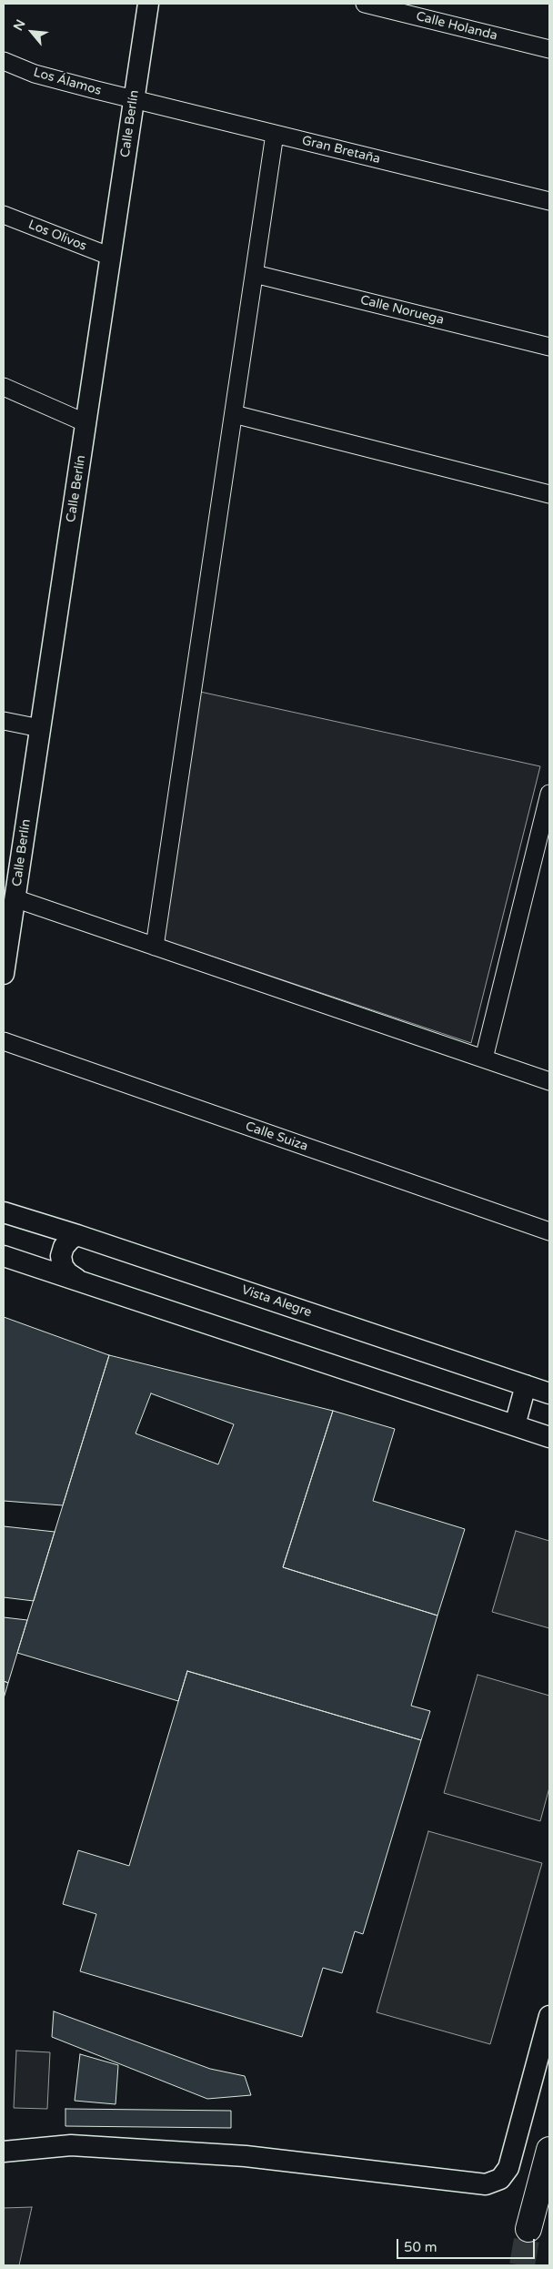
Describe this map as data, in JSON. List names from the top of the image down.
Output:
{
  "streets": {
    "street": [
      "Calle Holanda",
      "Los Álamos",
      "Calle Berlín",
      "Gran Bretaña",
      "Los Olivos",
      "Calle Noruega",
      "Calle Suiza",
      "Vista Alegre"
    ]
  },
  "crossings": [
    ["Los Álamos", "Calle Berlín"],
    ["Los Álamos", "Gran Bretaña"],
    ["Calle Berlín", "Gran Bretaña"],
    ["Calle Berlín", "Los Olivos"]
  ],
  "scale_bar": "50 m",
  "north": "top left"
}
